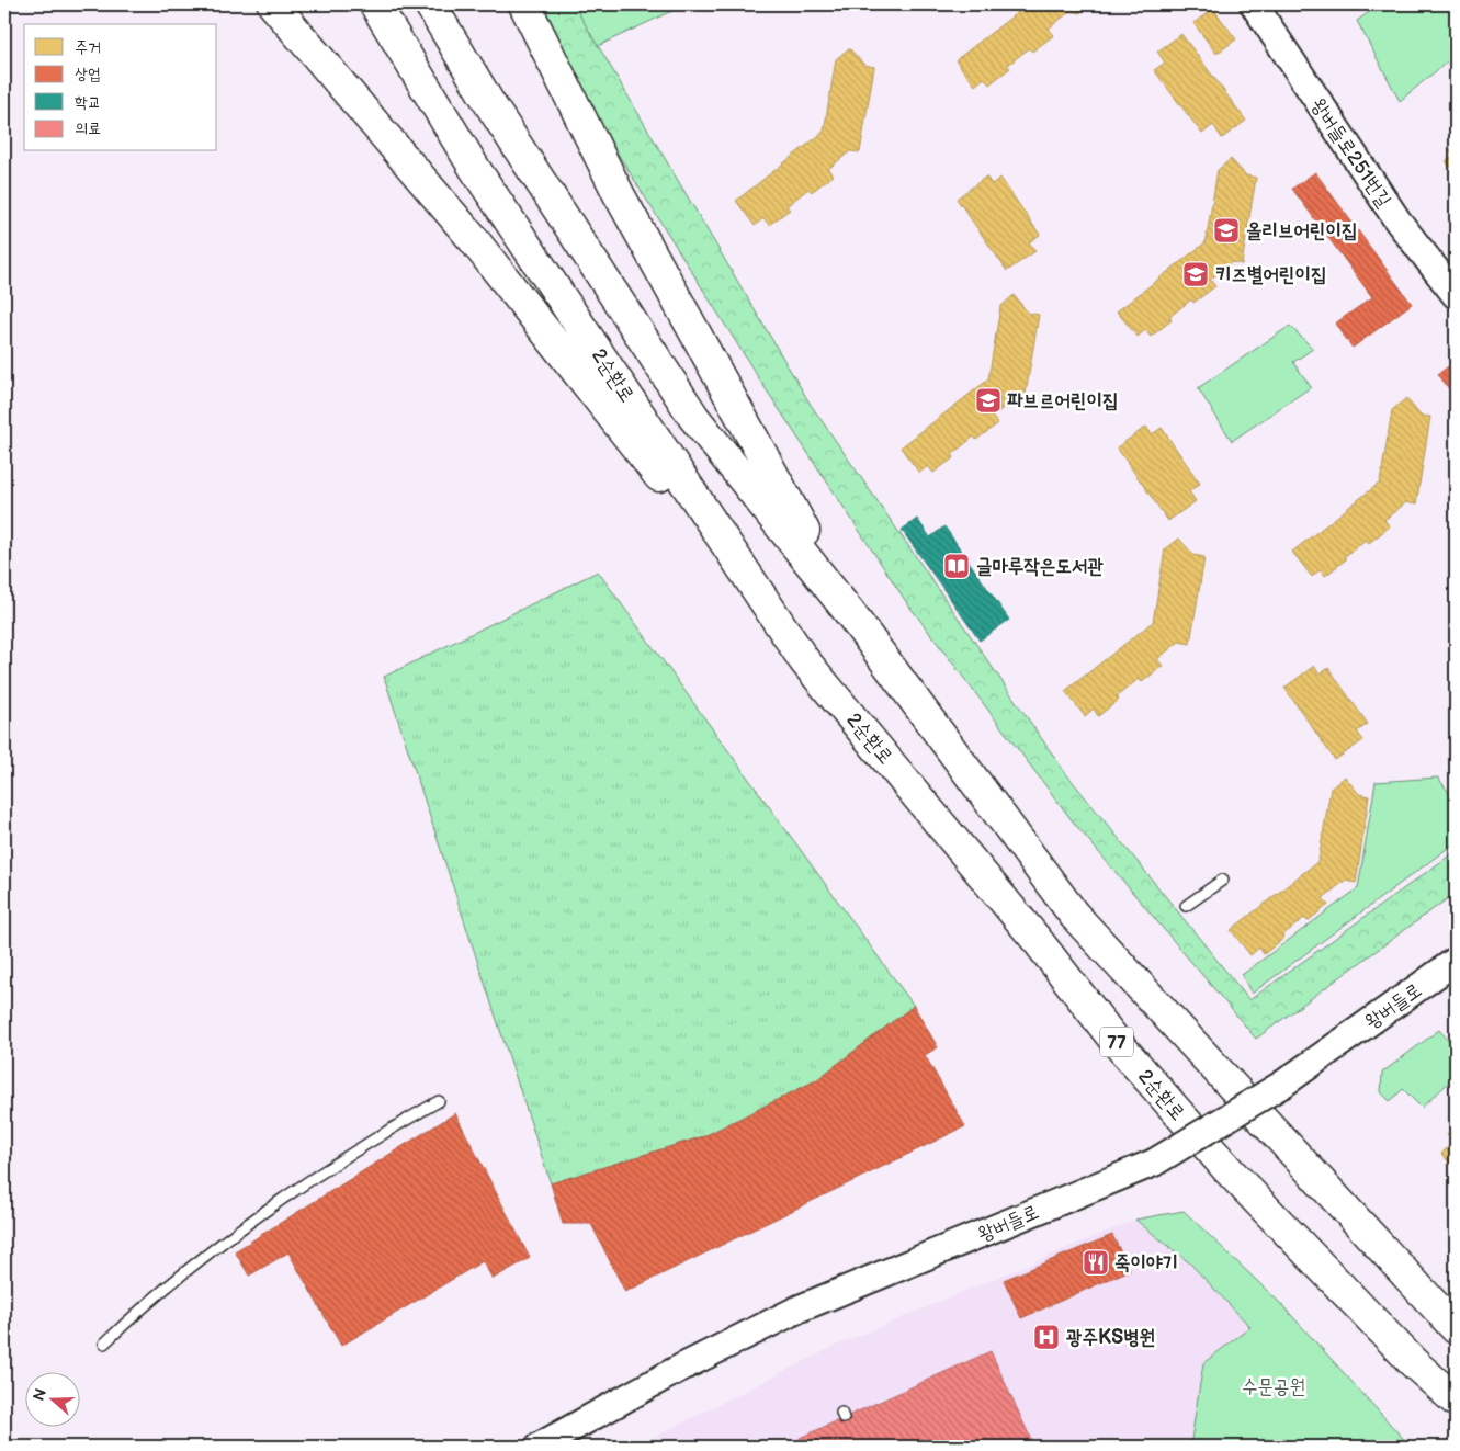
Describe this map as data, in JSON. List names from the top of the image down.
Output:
{
  "streets": {
    "highway": ["2순환로", "77"],
    "main road": ["왕버들로251번길", "왕버들로"]
  },
  "parks": ["수문공원"],
  "places": {
    "school or university": ["올리브어린이집", "키즈별어린이집", "파브르어린이집"],
    "library": ["글마루작은도서관"],
    "restaurant": ["죽이야기"],
    "hospital": ["광주KS병원"]
  },
  "legend": [
    "주거",
    "상업",
    "학교",
    "의료"
  ],
  "north": "left"
}
